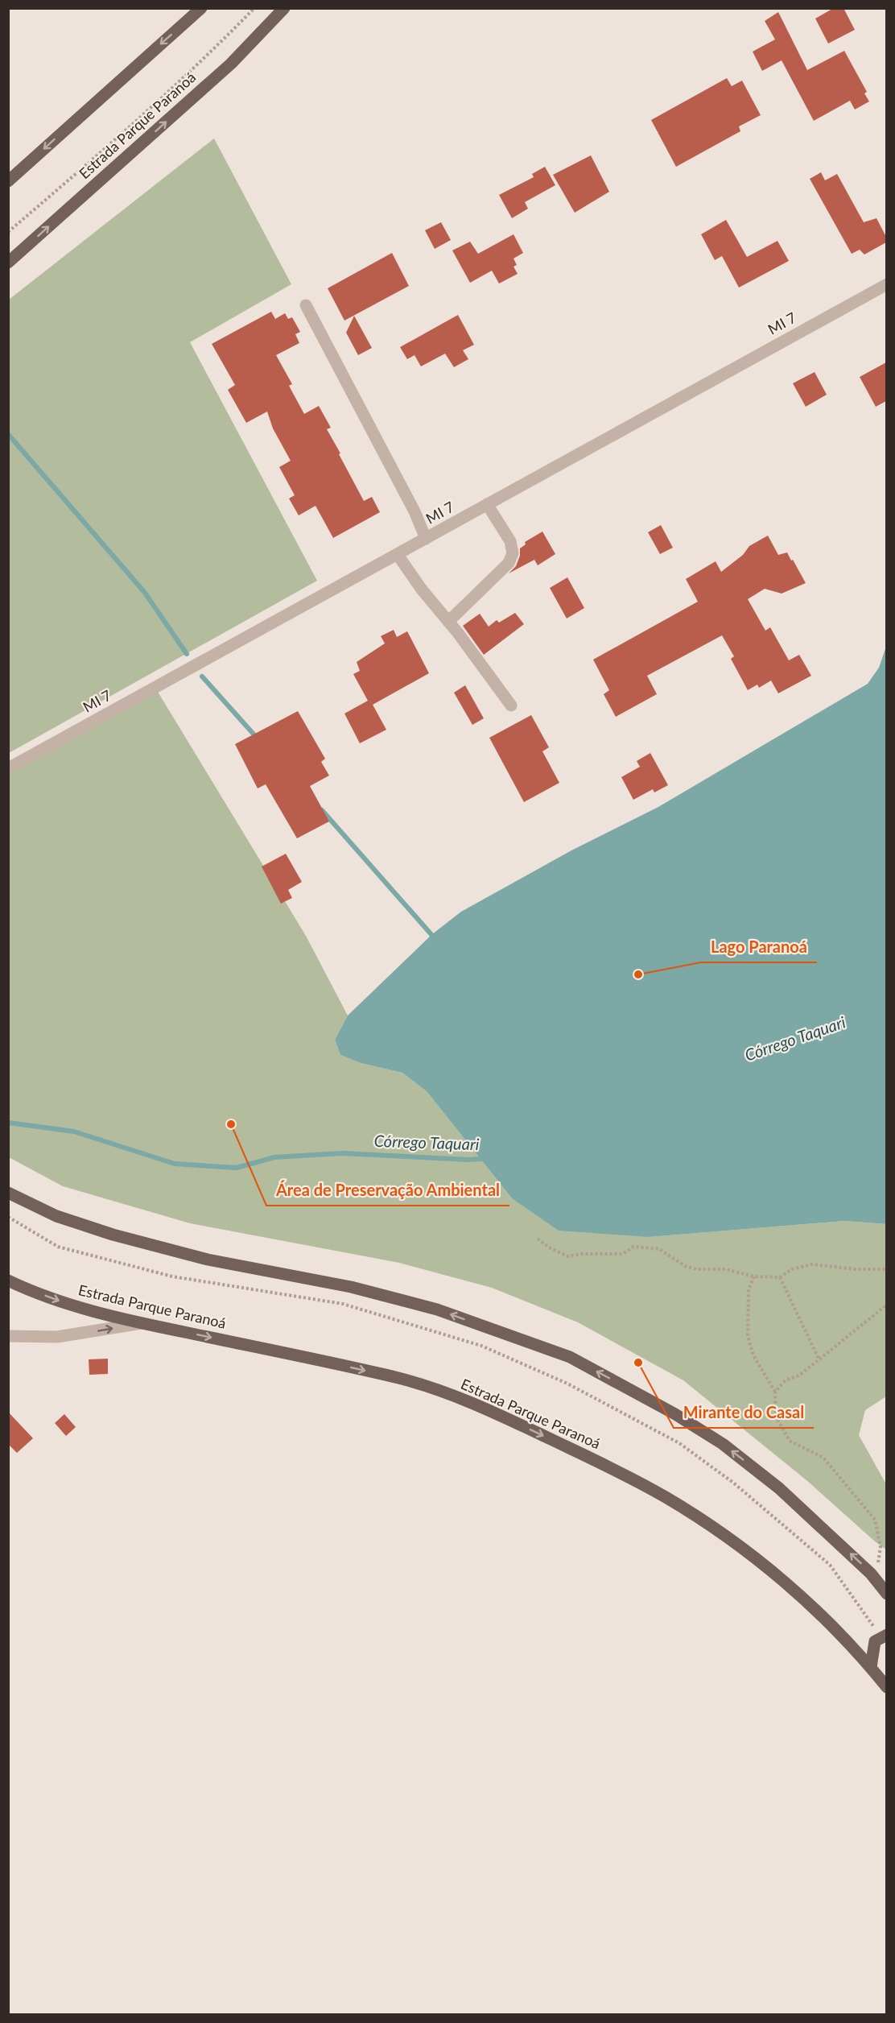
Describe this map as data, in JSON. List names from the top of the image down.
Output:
{
  "streets": {
    "main road": ["Estrada Parque Paranoá"],
    "street": ["MI 7"]
  },
  "water": ["Córrego Taquari"],
  "places": ["Lago Paranoá", "Área de Preservação Ambiental", "Mirante do Casal"]
}
